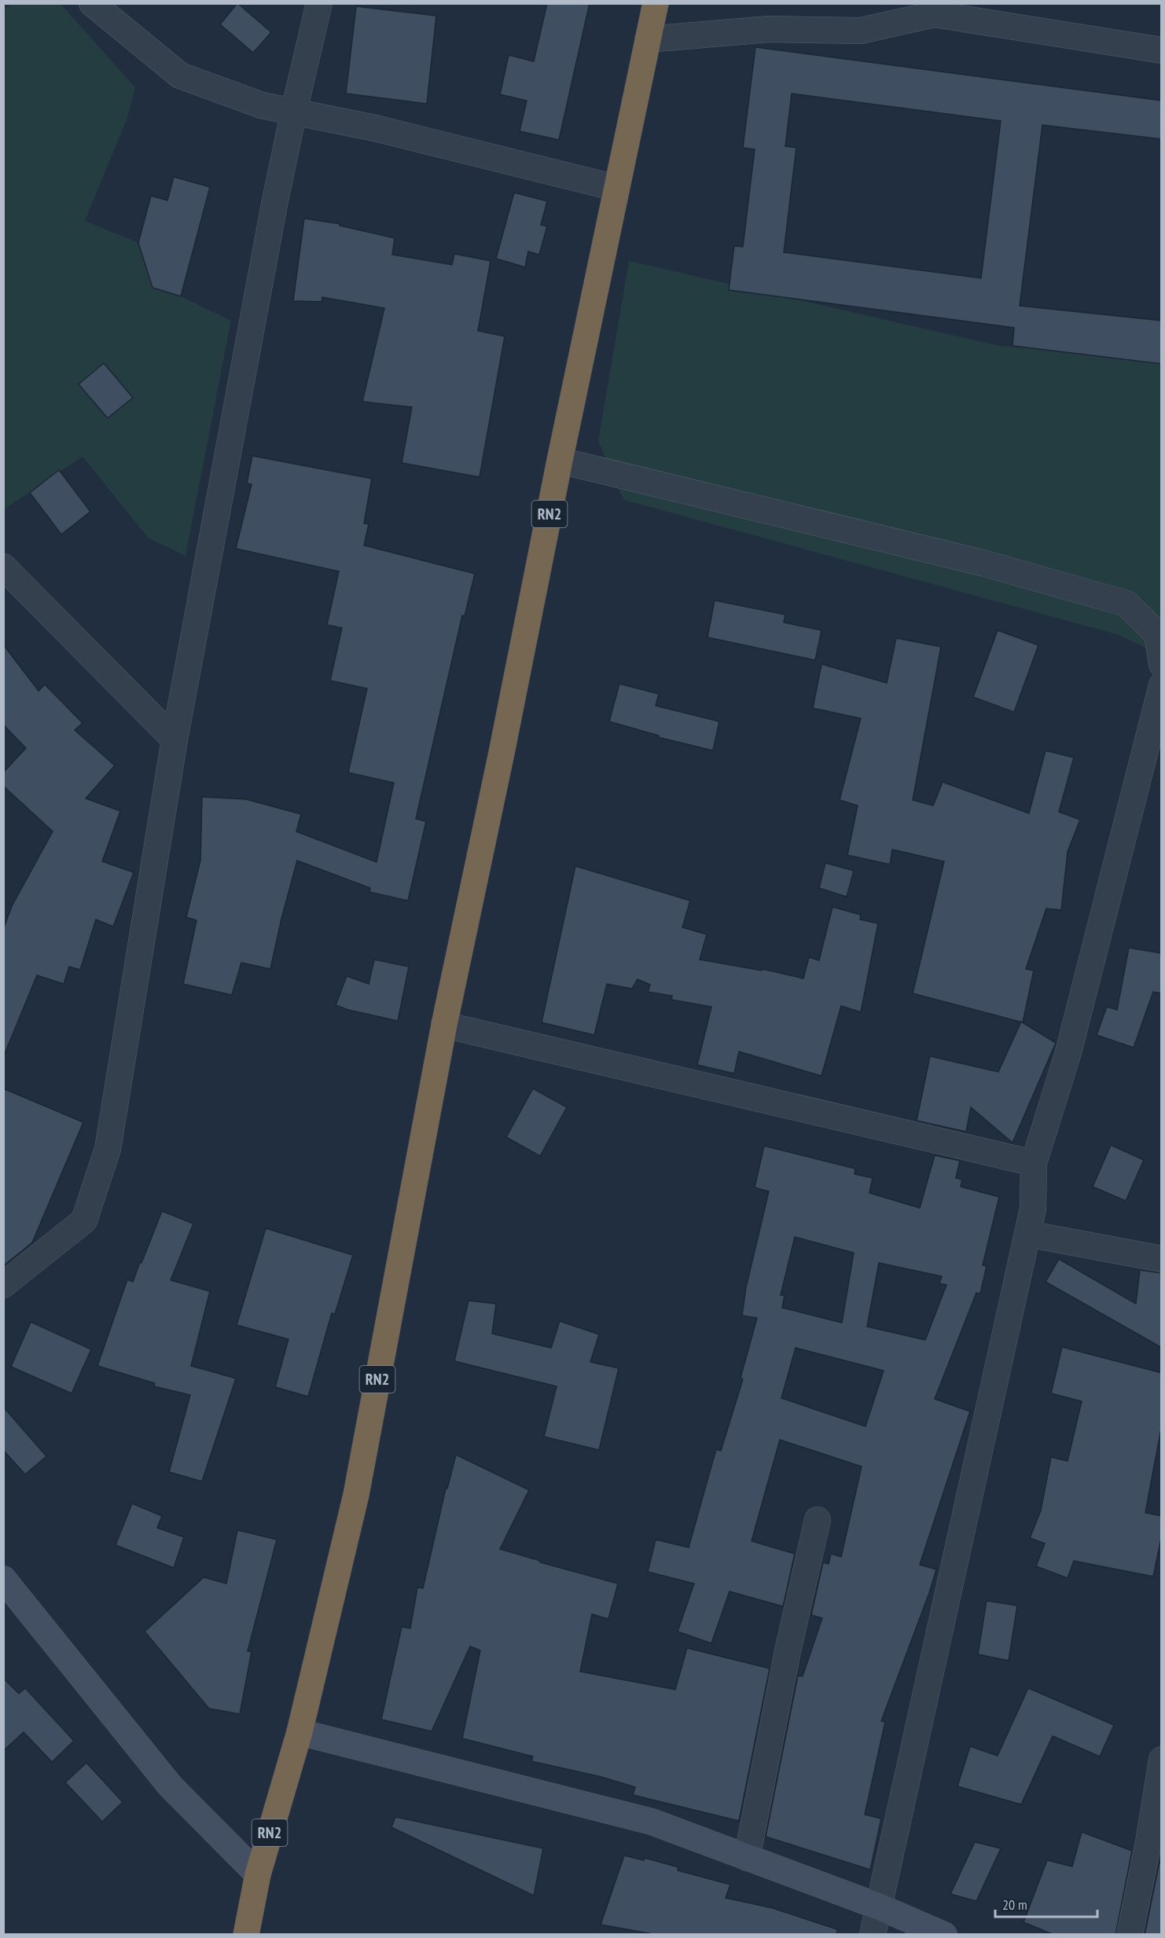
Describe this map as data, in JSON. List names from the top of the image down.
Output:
{
  "streets": {
    "highway": ["RN2"]
  },
  "scale_bar": "20 m"
}
